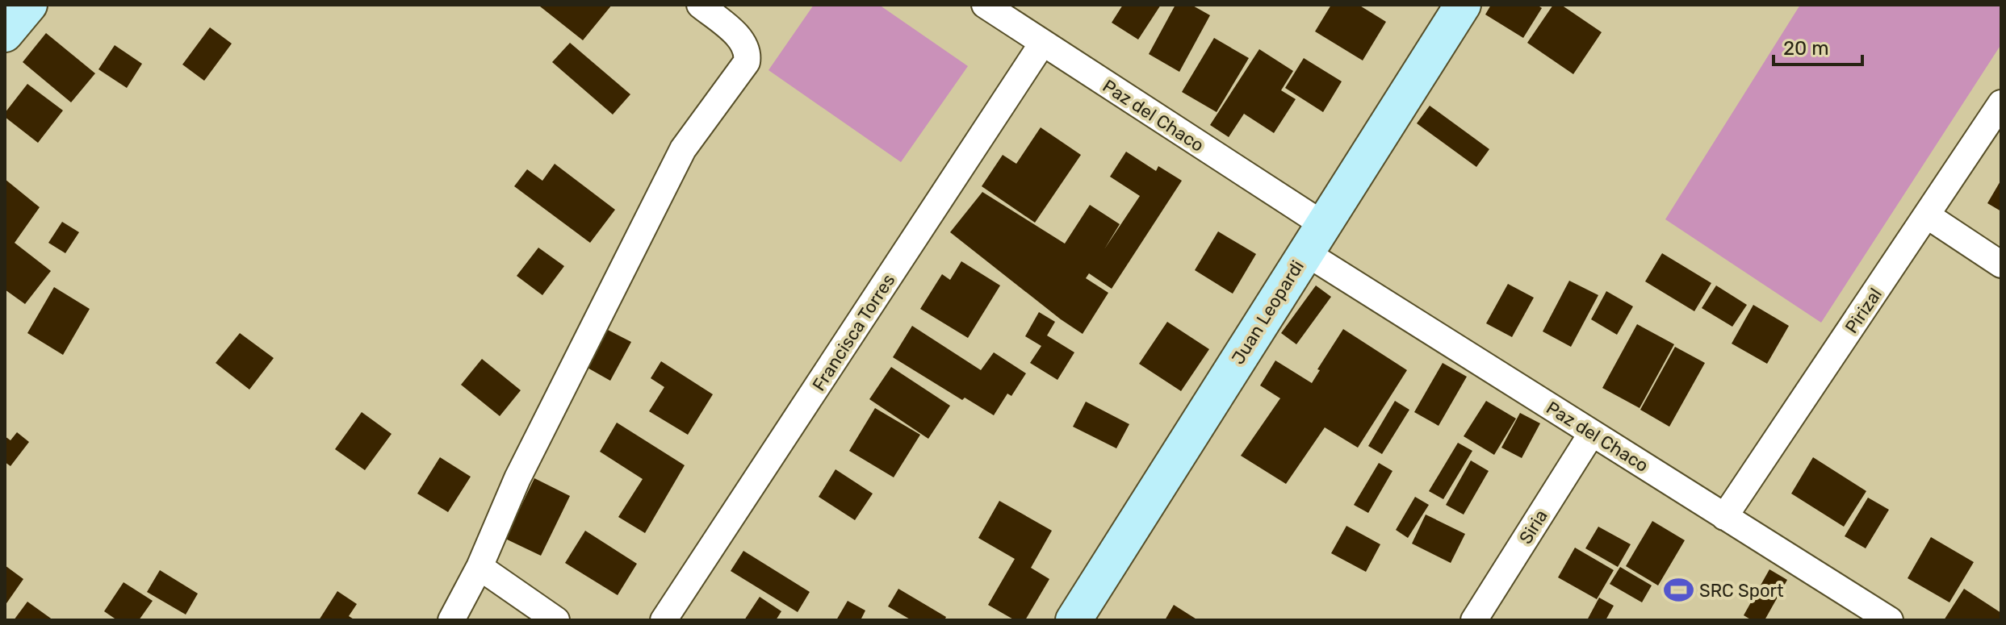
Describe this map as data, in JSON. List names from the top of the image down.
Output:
{
  "streets": {
    "main road": ["Juan Leopardi"],
    "street": [
      "Paz del Chaco",
      "Pirizal",
      "Francisca Torres",
      "Siria"
    ]
  },
  "crossings": [
    ["Paz del Chaco", "Pirizal"],
    ["Paz del Chaco", "Juan Leopardi"],
    ["Paz del Chaco", "Francisca Torres"],
    ["Paz del Chaco", "Siria"]
  ],
  "places": {
    "sports": ["SRC Sport"]
  },
  "scale_bar": "20 m"
}
